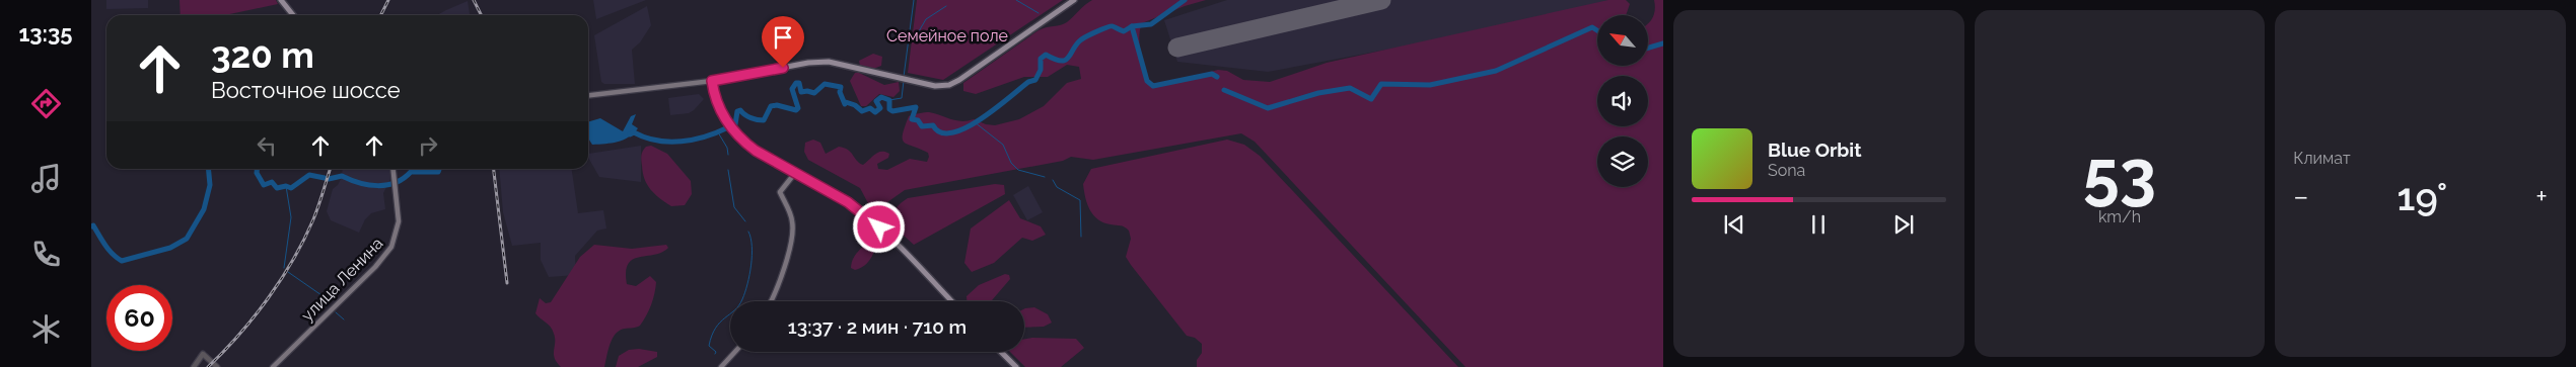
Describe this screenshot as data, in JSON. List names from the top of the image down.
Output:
{
  "streets": {
    "main road": ["улица Ленина"]
  },
  "parks": ["Семейное поле"],
  "north": "top left",
  "page": {
    "tabs": "13:35",
    "tile": [
      ["53", "km/h"],
      "Климат"
    ],
    "turn": ["320 m", "Восточное шоссе"],
    "song": ["Blue Orbit", "Sona"],
    "heat": ["−", "19°", "+"],
    "limit": "60",
    "trip": "13:37 · 2 мин · 710 m"
  }
}
